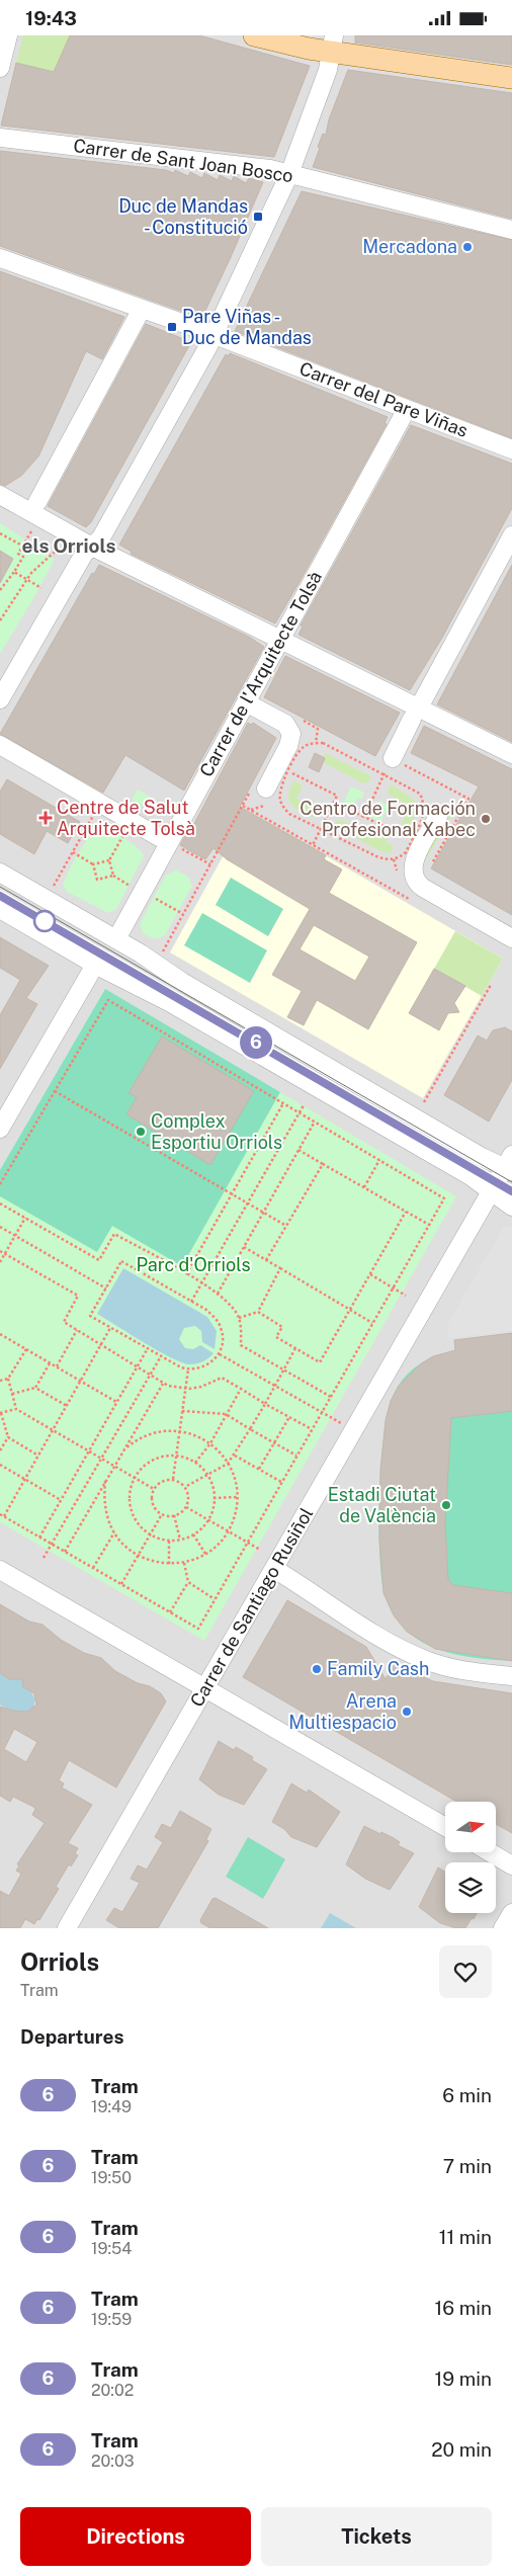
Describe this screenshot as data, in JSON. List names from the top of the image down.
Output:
{
  "streets": {
    "street": [
      "Carrer de Sant Joan Bosco",
      "Carrer del Pare Viñas",
      "Carrer de l'Arquitecte Tolsà",
      "Carrer de Santiago Rusiñol"
    ]
  },
  "crossings": [
    ["Carrer del Pare Viñas", "Carrer de l'Arquitecte Tolsà"]
  ],
  "districts": ["els Orriols"],
  "parks": ["Parc d'Orriols"],
  "places": {
    "transit": ["Duc de Mandas - Constitució", "Pare Viñas - Duc de Mandas"],
    "other": [
      "Mercadona",
      "Centro de Formación Profesional Xabec",
      "Complex Esportiu Orriols",
      "Estadi Ciutat de València",
      "Family Cash",
      "Arena Multiespacio"
    ],
    "health": ["Centre de Salut Arquitecte Tolsà"]
  },
  "lines": ["tram line 6"],
  "north": "right",
  "page": {
    "status": "19:43",
    "on_map": "6",
    "heading": [
      ["Orriols", "Tram"],
      "Departures"
    ],
    "list": [
      {
        "mark": "6",
        "name": "Tram",
        "note": "19:49",
        "value": "6 min"
      },
      {
        "mark": "6",
        "name": "Tram",
        "note": "19:50",
        "value": "7 min"
      },
      {
        "mark": "6",
        "name": "Tram",
        "note": "19:54",
        "value": "11 min"
      },
      {
        "mark": "6",
        "name": "Tram",
        "note": "19:59",
        "value": "16 min"
      },
      {
        "mark": "6",
        "name": "Tram",
        "note": "20:02",
        "value": "19 min"
      },
      {
        "mark": "6",
        "name": "Tram",
        "note": "20:03",
        "value": "20 min"
      }
    ],
    "buttons": ["Directions", "Tickets"]
  }
}
